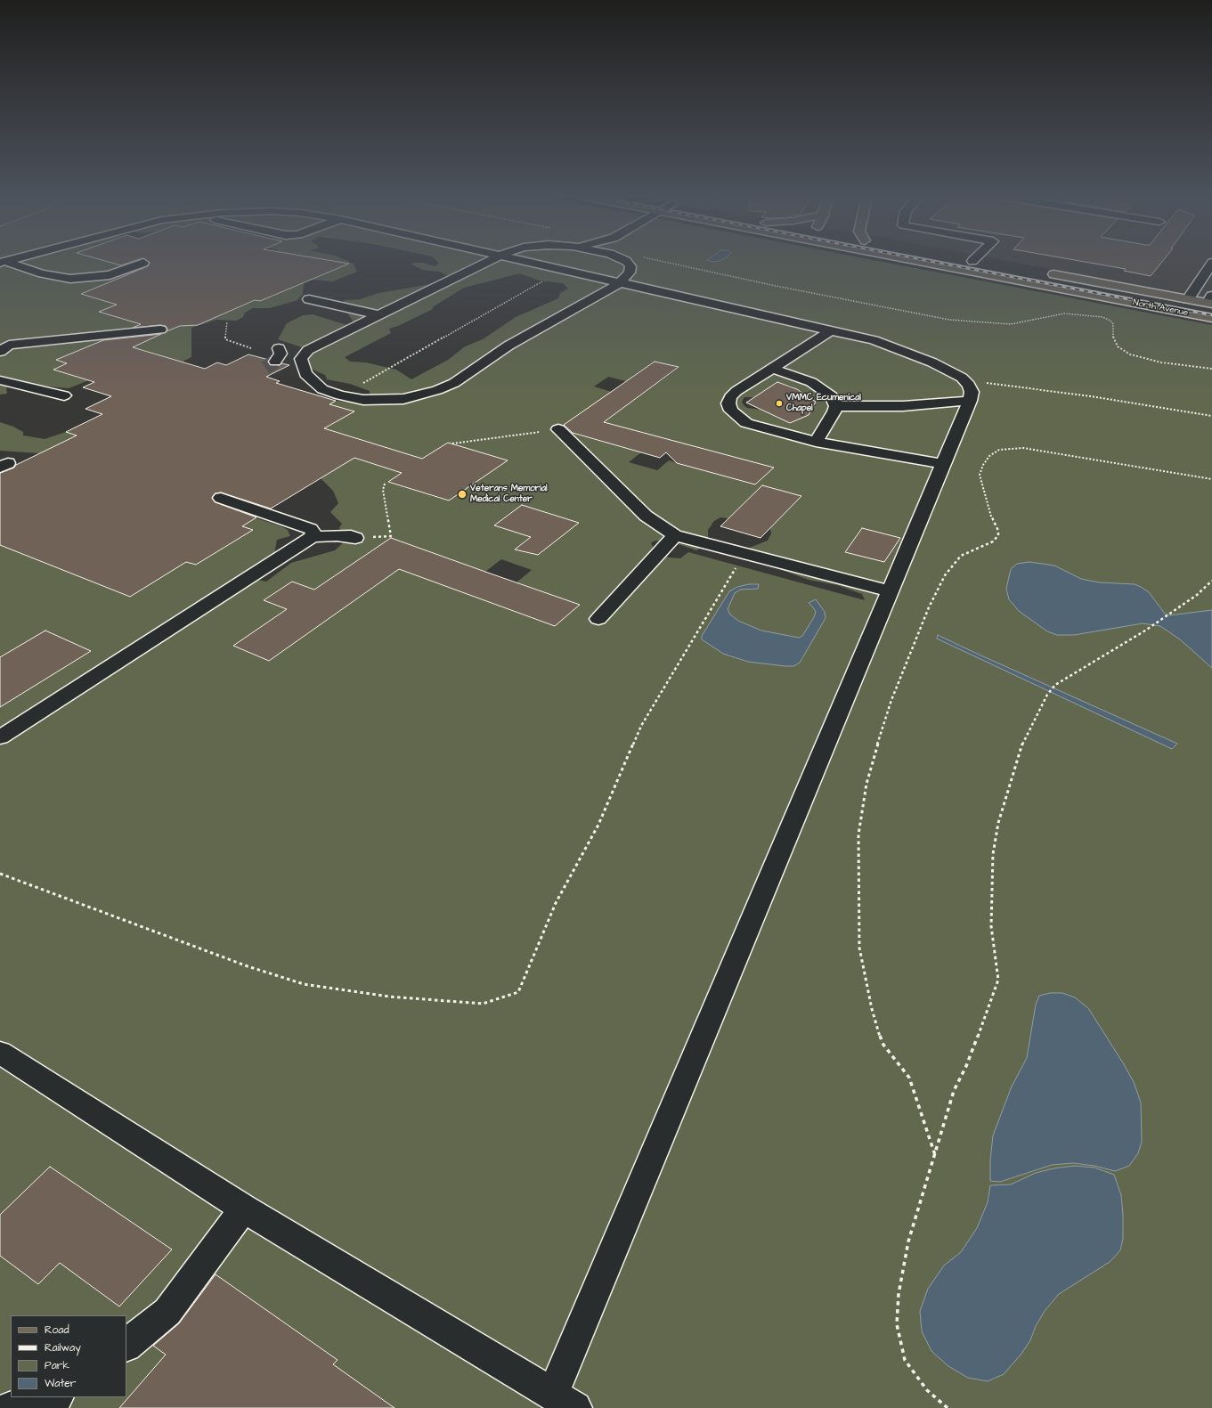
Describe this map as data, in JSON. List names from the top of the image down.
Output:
{
  "streets": {
    "main road": ["North Avenue"]
  },
  "places": ["VMMC Ecumenical Chapel", "Veterans Memorial Medical Center"],
  "legend": [
    "Road",
    "Railway",
    "Park",
    "Water"
  ]
}
